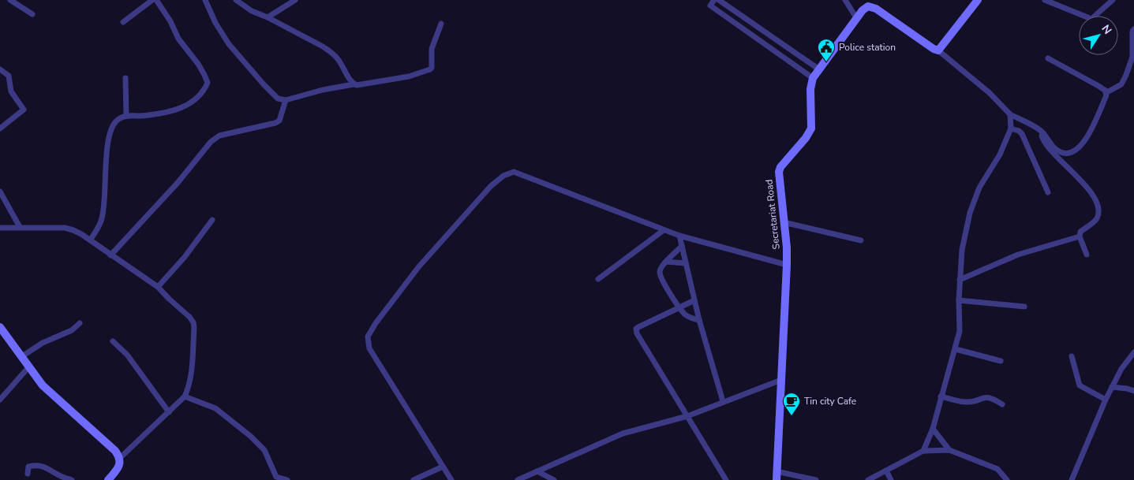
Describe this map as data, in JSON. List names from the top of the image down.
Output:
{
  "streets": {
    "street": ["Secretariat Road"]
  },
  "places": {
    "public building": ["Police station"],
    "cafe": ["Tin city Cafe"]
  },
  "north": "top right"
}
